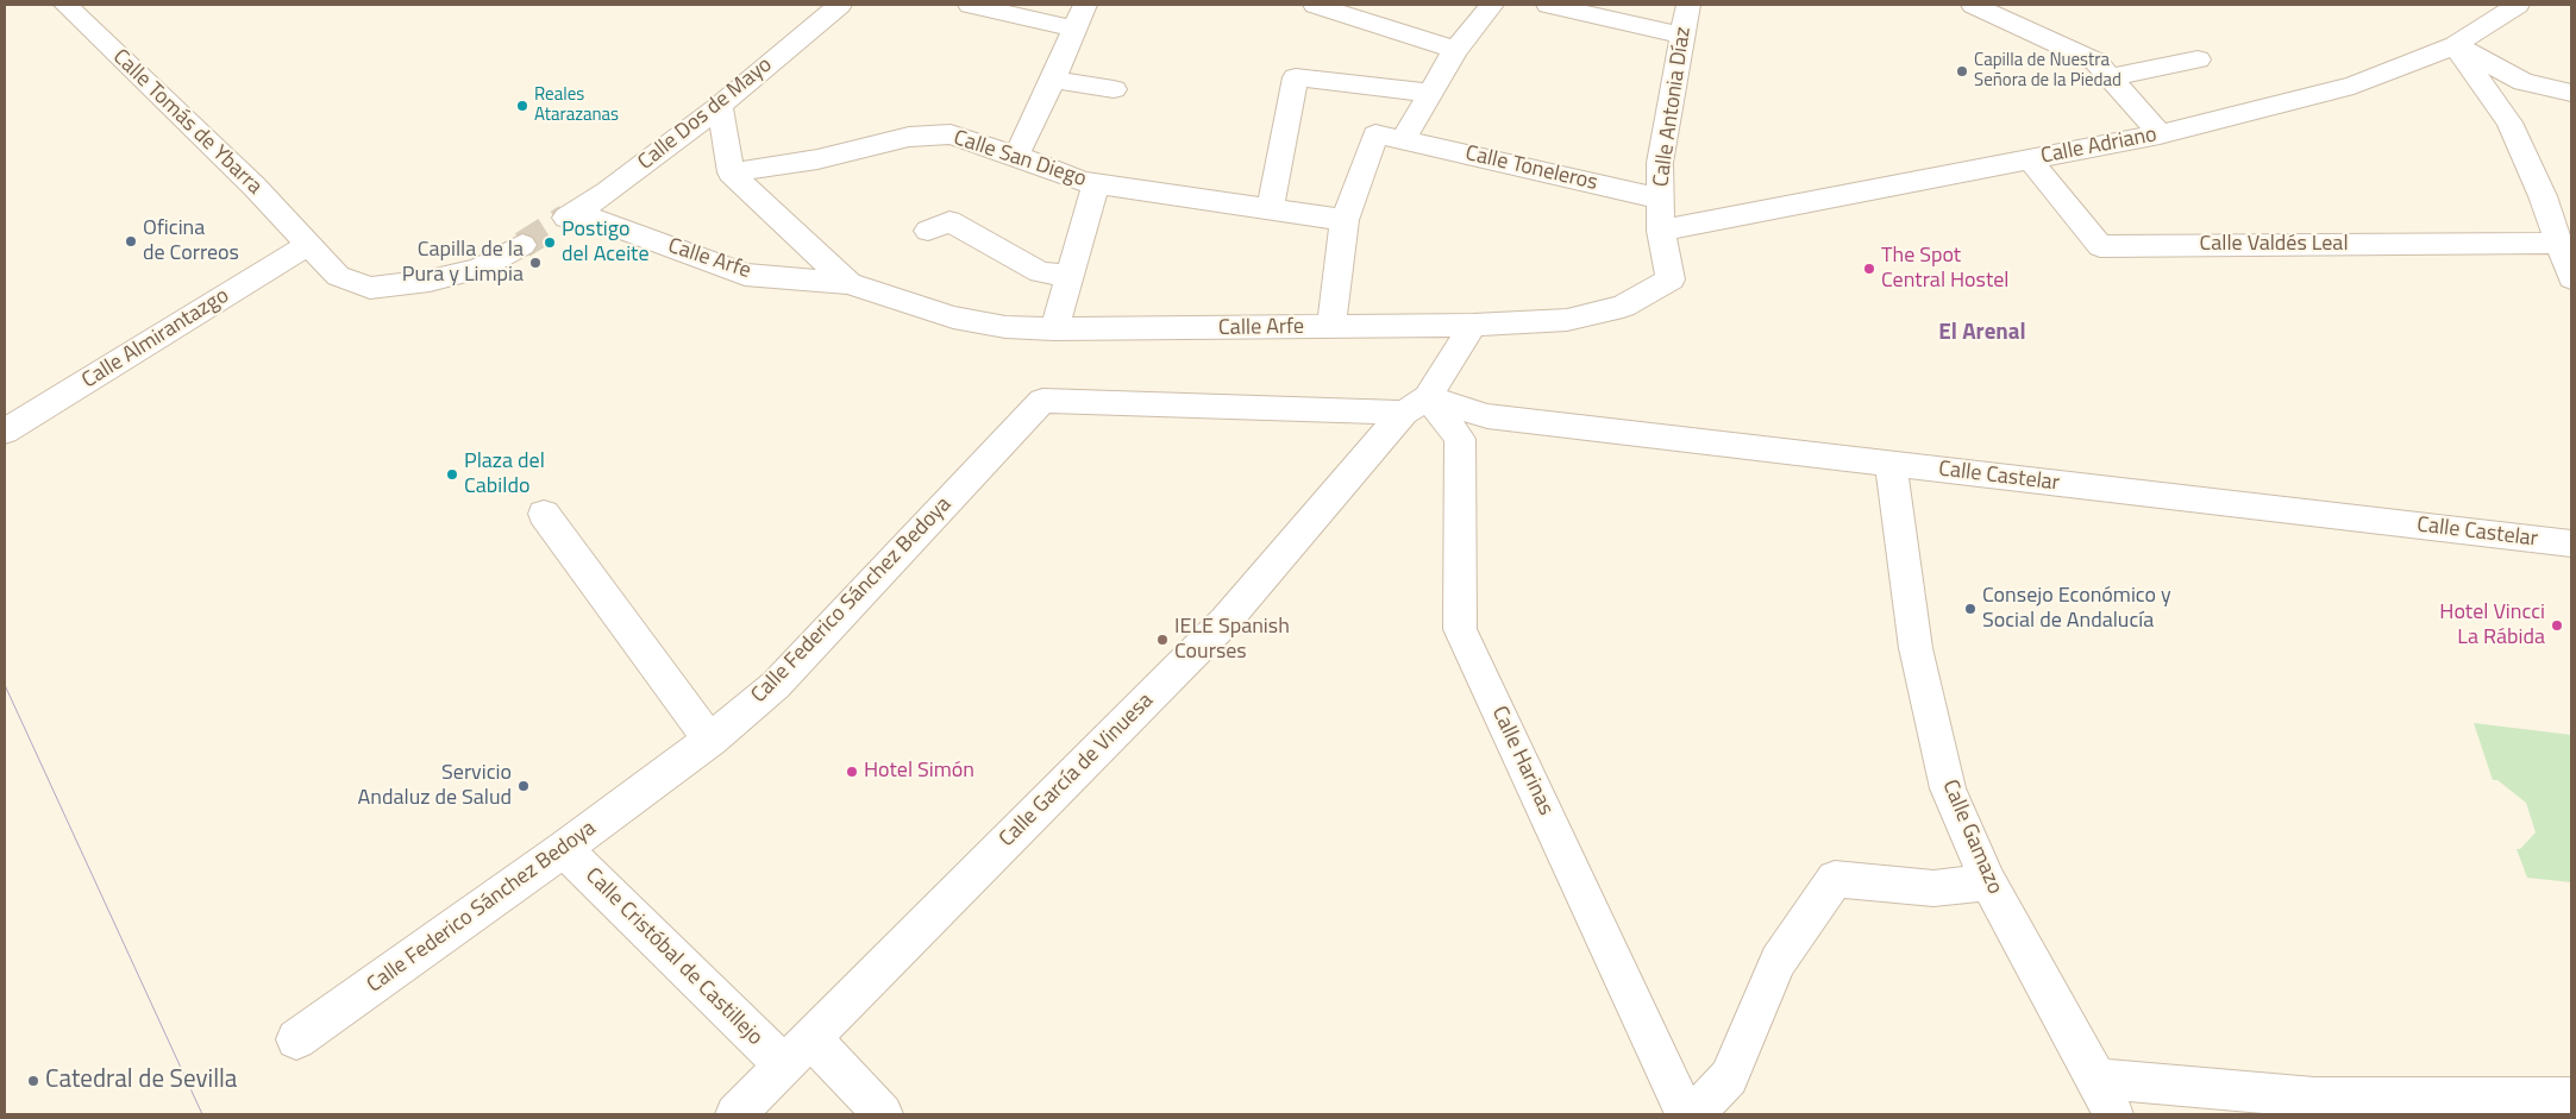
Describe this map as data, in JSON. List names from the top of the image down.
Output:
{
  "streets": {
    "street": [
      "Calle Antonia Díaz",
      "Calle Dos de Mayo",
      "Calle Tomás de Ybarra",
      "Calle Adriano",
      "Calle San Diego",
      "Calle Toneleros",
      "Calle Valdés Leal",
      "Calle Arfe",
      "Calle Almirantazgo",
      "Calle Castelar",
      "Calle Federico Sánchez Bedoya",
      "Calle Harinas",
      "Calle García de Vinuesa",
      "Calle Gamazo",
      "Calle Cristóbal de Castillejo"
    ]
  },
  "crossings": [
    ["Calle Antonia Díaz", "Calle Adriano"],
    ["Calle Antonia Díaz", "Calle Toneleros"],
    ["Calle Antonia Díaz", "Calle Arfe"],
    ["Calle Dos de Mayo", "Calle Arfe"],
    ["Calle Tomás de Ybarra", "Calle Almirantazgo"],
    ["Calle Adriano", "Calle Valdés Leal"],
    ["Calle San Diego", "Calle Toneleros"],
    ["Calle San Diego", "Calle Arfe"],
    ["Calle Arfe", "Calle García de Vinuesa"],
    ["Calle Castelar", "Calle Federico Sánchez Bedoya"],
    ["Calle Castelar", "Calle Harinas"],
    ["Calle Castelar", "Calle García de Vinuesa"],
    ["Calle Castelar", "Calle Gamazo"],
    ["Calle Federico Sánchez Bedoya", "Calle Harinas"],
    ["Calle Federico Sánchez Bedoya", "Calle García de Vinuesa"],
    ["Calle Federico Sánchez Bedoya", "Calle Cristóbal de Castillejo"],
    ["Calle Harinas", "Calle García de Vinuesa"],
    ["Calle García de Vinuesa", "Calle Cristóbal de Castillejo"]
  ],
  "districts": ["El Arenal"],
  "places": [
    "Capilla de Nuestra Señora de la Piedad",
    "Reales Atarazanas",
    "Oficina de Correos",
    "Postigo del Aceite",
    "Capilla de la Pura y Limpia",
    "The Spot Central Hostel",
    "Plaza del Cabildo",
    "Consejo Económico y Social de Andalucía",
    "Hotel Vincci La Rábida",
    "IELE Spanish Courses",
    "Hotel Simón",
    "Servicio Andaluz de Salud",
    "Catedral de Sevilla"
  ]
}
